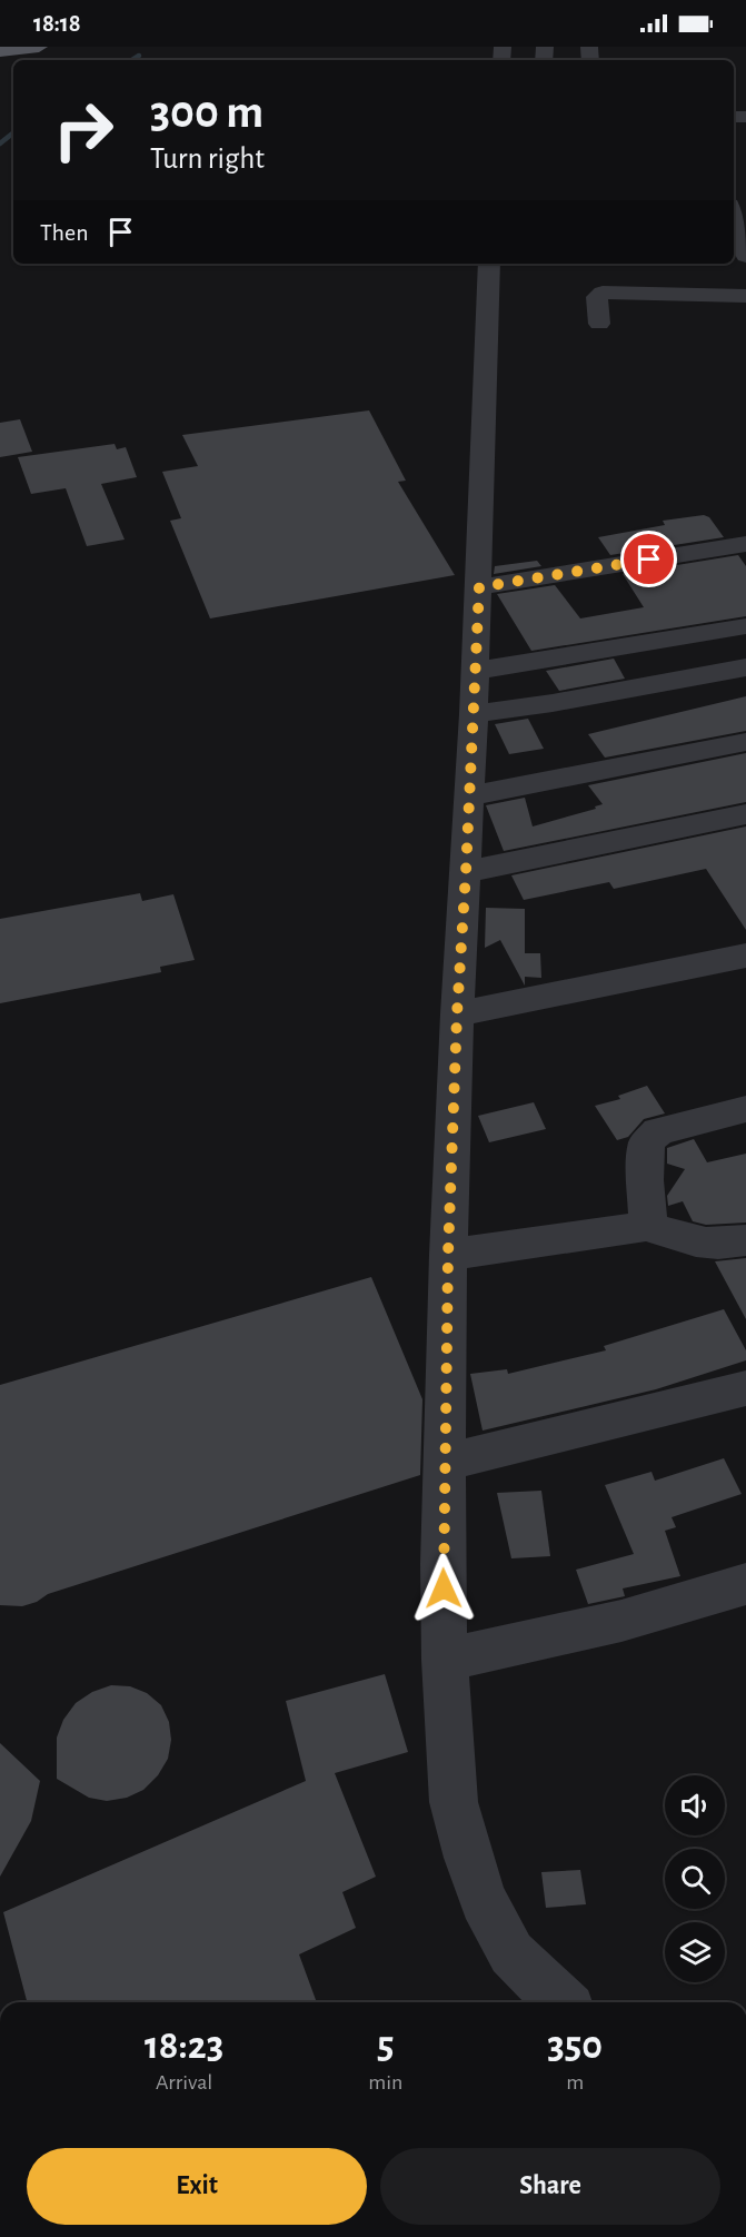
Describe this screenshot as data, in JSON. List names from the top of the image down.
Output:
{
  "page": {
    "status": "18:18",
    "turn": ["300 m", "Turn right"],
    "then": "Then",
    "eta": [
      "18:23",
      "Arrival",
      "5",
      "min",
      "350",
      "m"
    ],
    "buttons": ["Exit", "Share"]
  }
}
